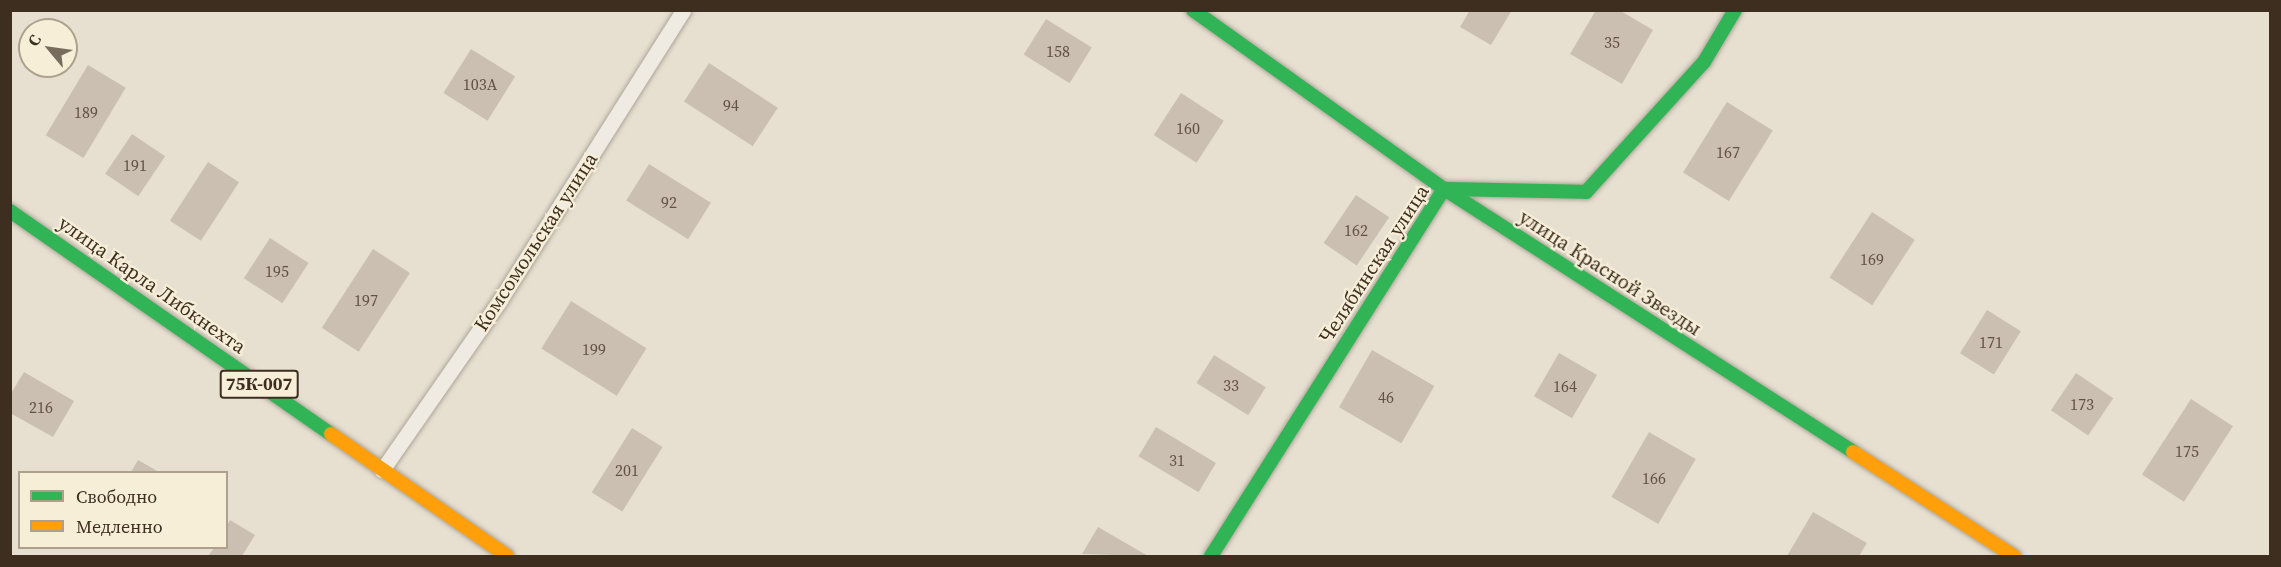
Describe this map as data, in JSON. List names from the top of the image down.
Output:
{
  "streets": {
    "street": [
      "Челябинская улица",
      "улица Красной Звезды",
      "улица Карла Либкнехта",
      "75К-007"
    ],
    "lane": ["Комсомольская улица"]
  },
  "crossings": [
    ["Комсомольская улица", "улица Карла Либкнехта"],
    ["Челябинская улица", "улица Красной Звезды"]
  ],
  "house_numbers": [
    "35",
    "158",
    "103А",
    "94",
    "189",
    "160",
    "167",
    "191",
    "92",
    "162",
    "169",
    "195",
    "197",
    "171",
    "199",
    "33",
    "164",
    "46",
    "173",
    "216",
    "175",
    "31",
    "201",
    "166"
  ],
  "legend": ["Свободно", "Медленно"],
  "north": "top left"
}
